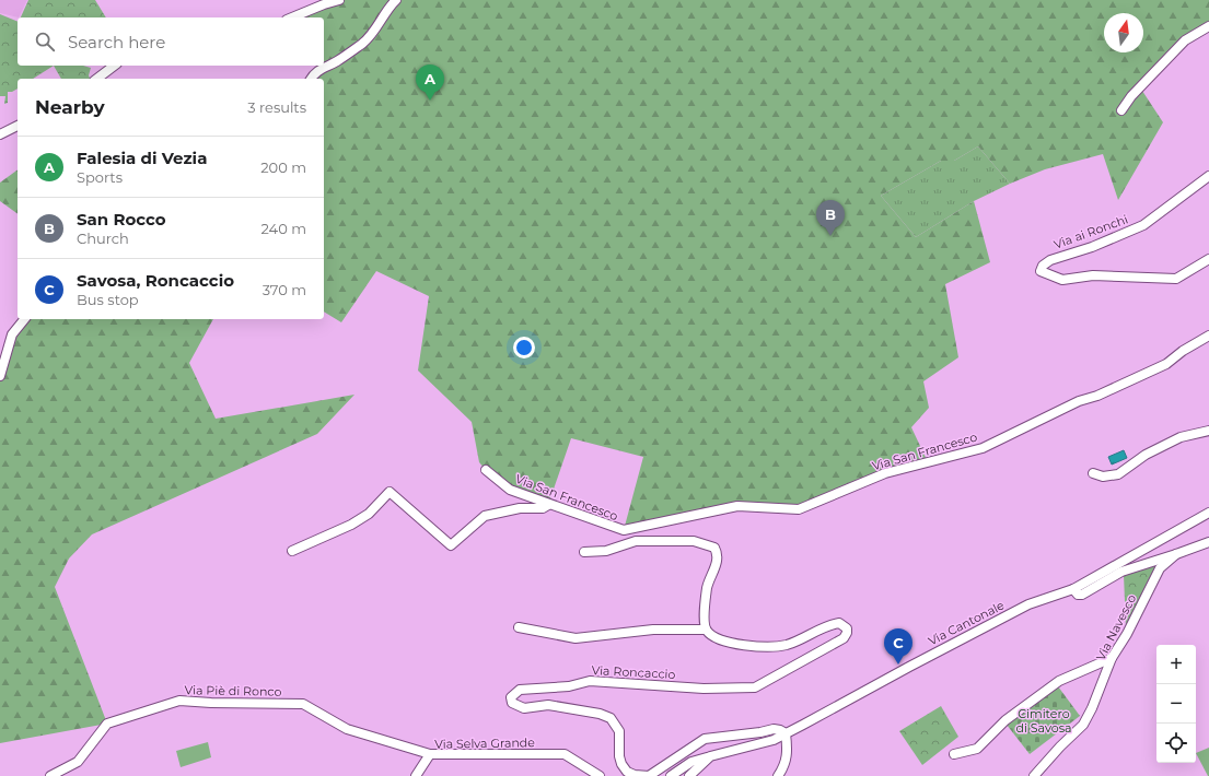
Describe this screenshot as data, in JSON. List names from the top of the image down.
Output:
{
  "streets": {
    "street": [
      "Via ai Ronchi",
      "Via San Francesco",
      "Via Cantonale",
      "Via Navesco",
      "Via Roncaccio",
      "Via Piè di Ronco",
      "Via Selva Grande"
    ]
  },
  "crossings": [
    ["Via Cantonale", "Via Roncaccio"],
    ["Via Piè di Ronco", "Via Selva Grande"]
  ],
  "parks": ["Cimitero di Savosa"],
  "north": "top",
  "page": {
    "search": "Search here",
    "pins": ["A", "B", "C"],
    "heading": ["Nearby", "3 results"],
    "list": [
      {
        "mark": "A",
        "name": "Falesia di Vezia",
        "note": "Sports",
        "value": "200 m"
      },
      {
        "mark": "B",
        "name": "San Rocco",
        "note": "Church",
        "value": "240 m"
      },
      {
        "mark": "C",
        "name": "Savosa, Roncaccio",
        "note": "Bus stop",
        "value": "370 m"
      }
    ],
    "map_buttons": ["+", "−"]
  }
}
